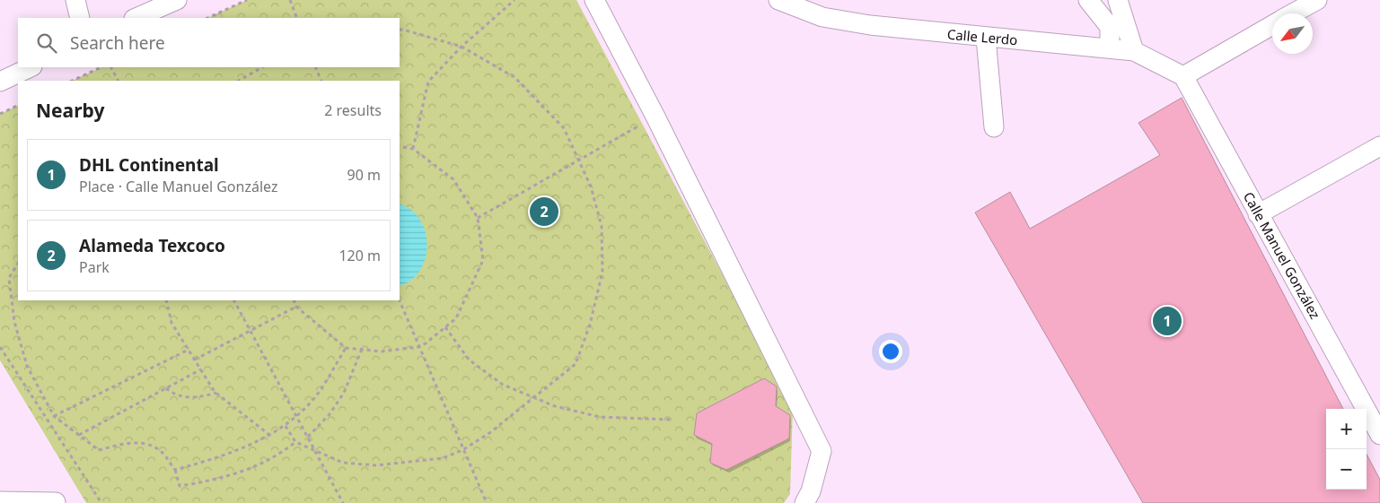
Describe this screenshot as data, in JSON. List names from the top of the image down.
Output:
{
  "streets": {
    "street": ["Calle Lerdo", "Calle Manuel González"]
  },
  "crossings": [
    ["Calle Lerdo", "Calle Manuel González"]
  ],
  "north": "bottom left",
  "page": {
    "search": "Search here",
    "heading": ["Nearby", "2 results"],
    "list": [
      {
        "mark": "1",
        "name": "DHL Continental",
        "note": "Place · Calle Manuel González",
        "value": "90 m"
      },
      {
        "mark": "2",
        "name": "Alameda Texcoco",
        "note": "Park",
        "value": "120 m"
      }
    ],
    "pins": ["2", "1"],
    "map_buttons": ["+", "−"]
  }
}
